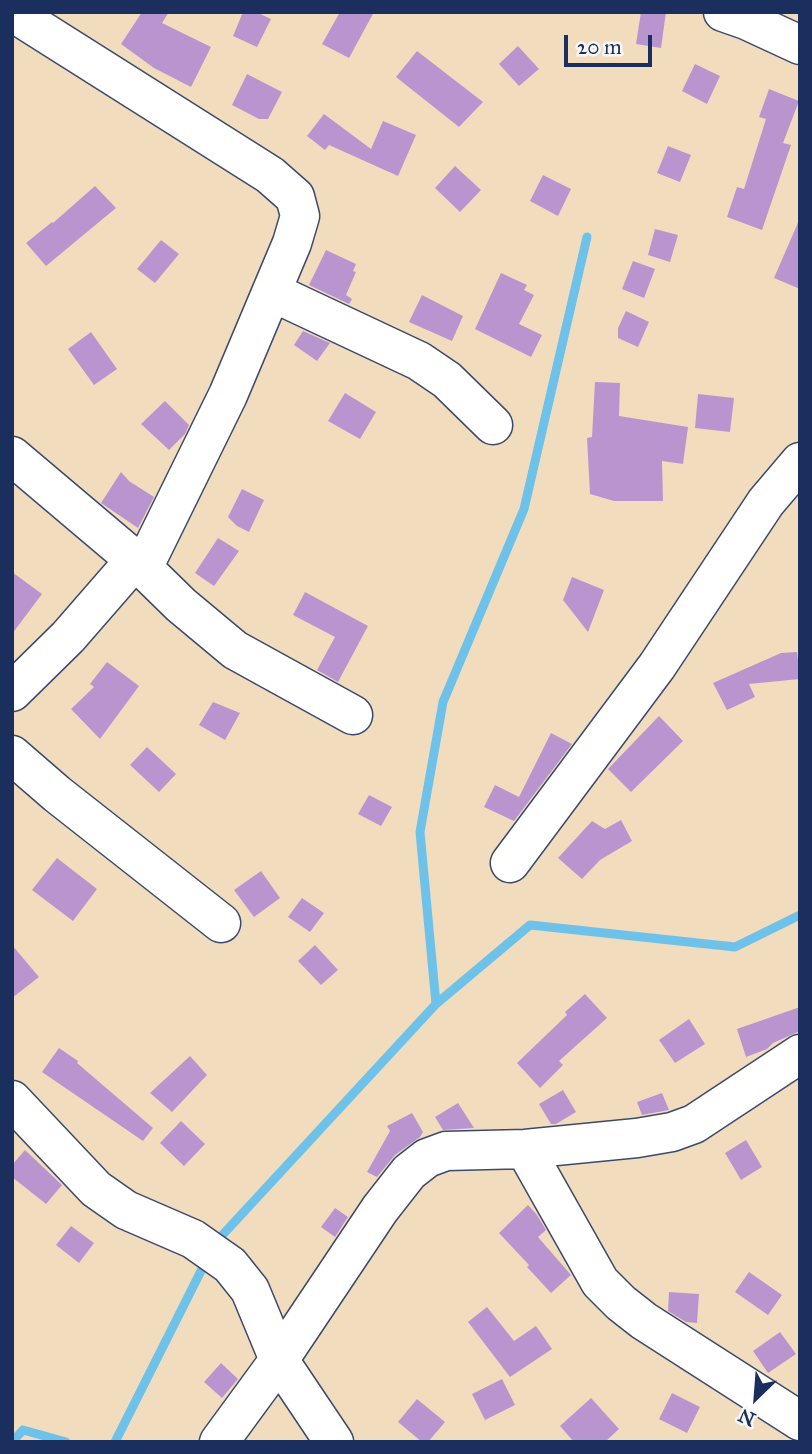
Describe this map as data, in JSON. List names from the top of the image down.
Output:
{
  "scale_bar": "20 m",
  "north": "bottom left"
}
